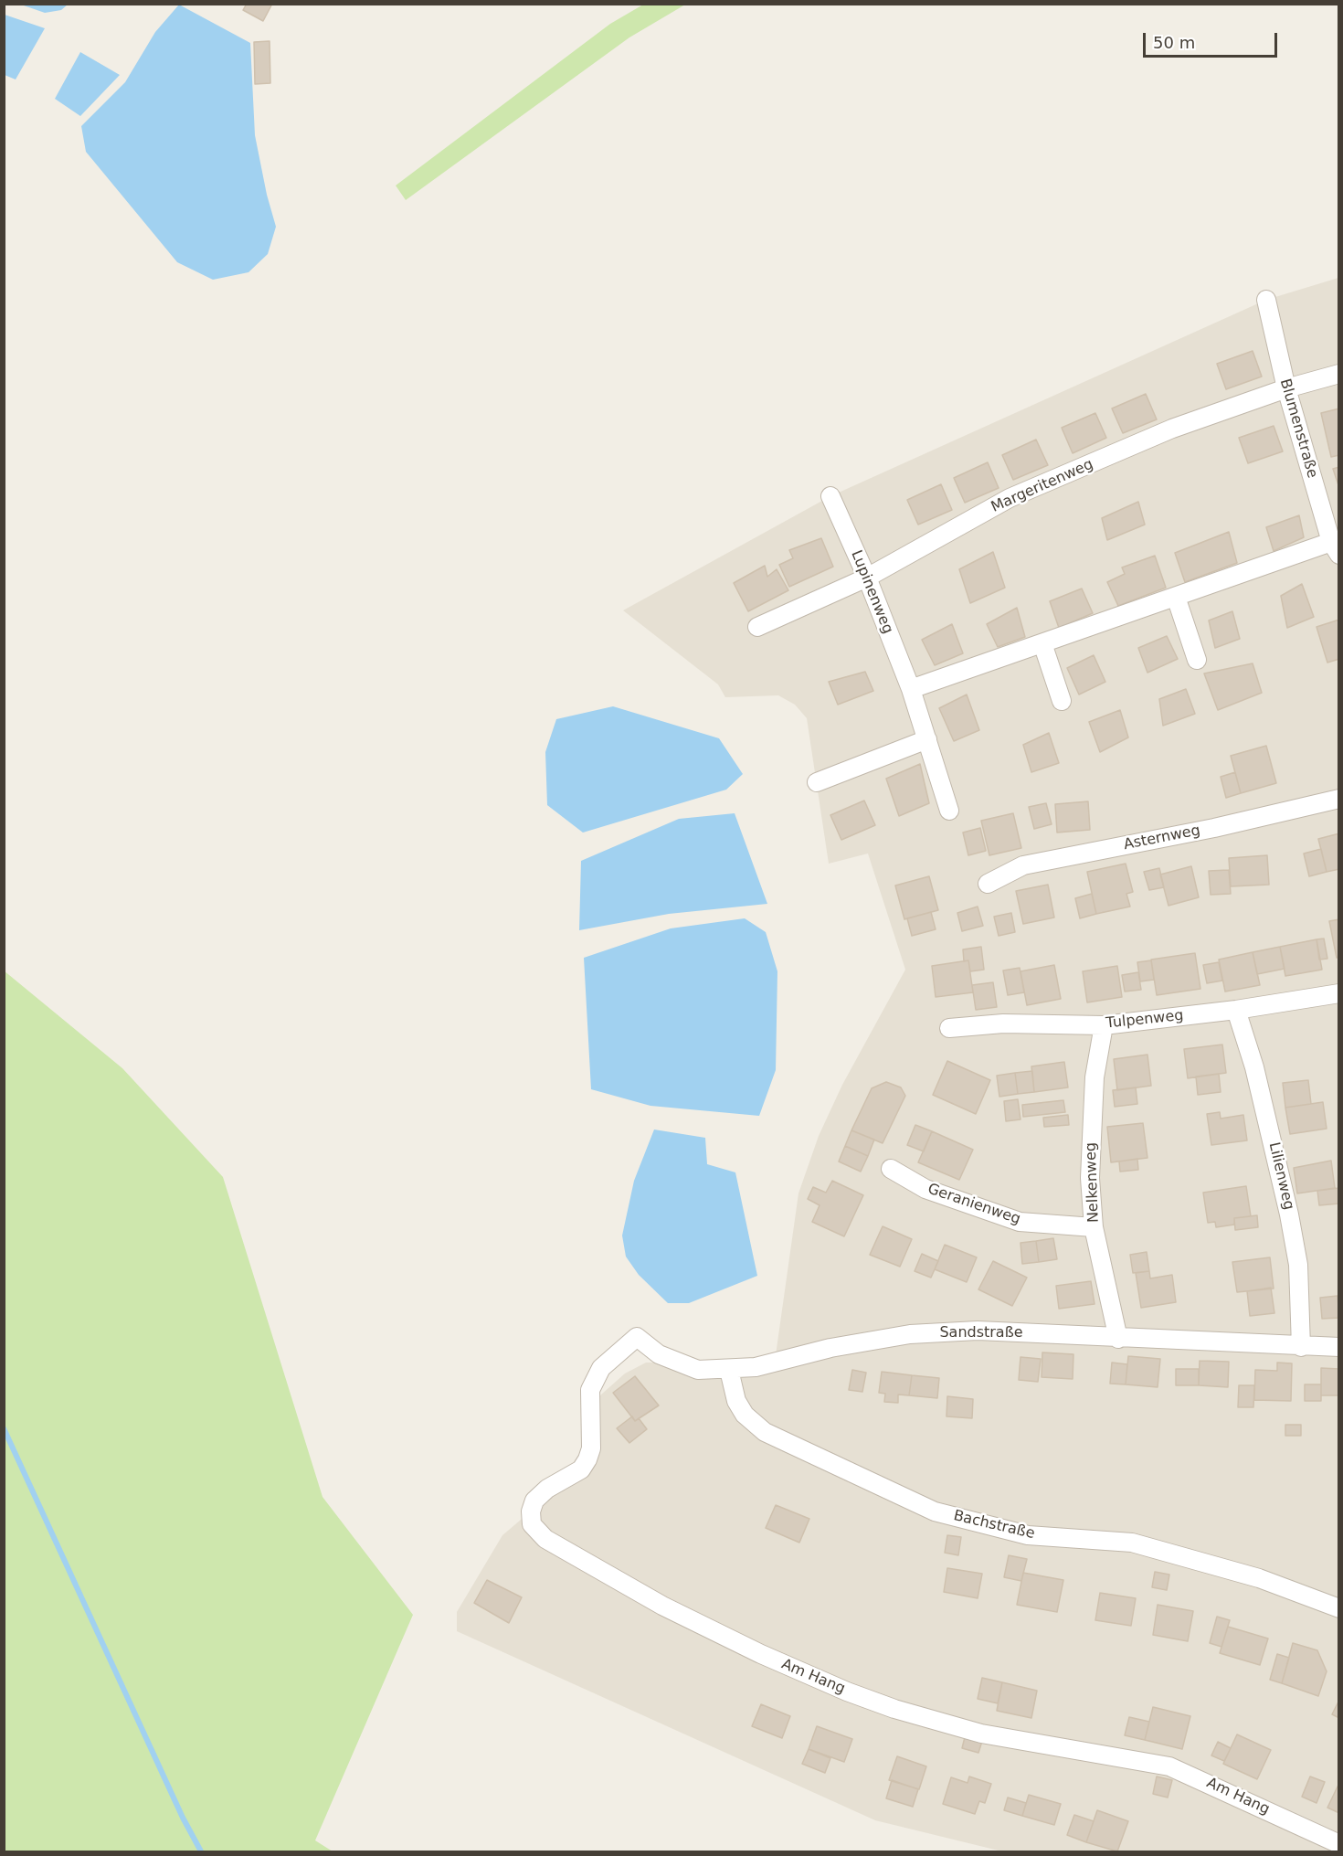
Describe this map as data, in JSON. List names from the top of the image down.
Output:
{
  "streets": {
    "street": [
      "Blumenstraße",
      "Margeritenweg",
      "Lupinenweg",
      "Asternweg",
      "Tulpenweg",
      "Lilienweg",
      "Nelkenweg",
      "Geranienweg",
      "Sandstraße",
      "Bachstraße",
      "Am Hang"
    ]
  },
  "crossings": [
    ["Blumenstraße", "Margeritenweg"],
    ["Margeritenweg", "Lupinenweg"],
    ["Tulpenweg", "Lilienweg"],
    ["Tulpenweg", "Nelkenweg"],
    ["Lilienweg", "Sandstraße"],
    ["Nelkenweg", "Geranienweg"],
    ["Nelkenweg", "Sandstraße"],
    ["Sandstraße", "Bachstraße"],
    ["Sandstraße", "Am Hang"]
  ],
  "scale_bar": "50 m"
}
